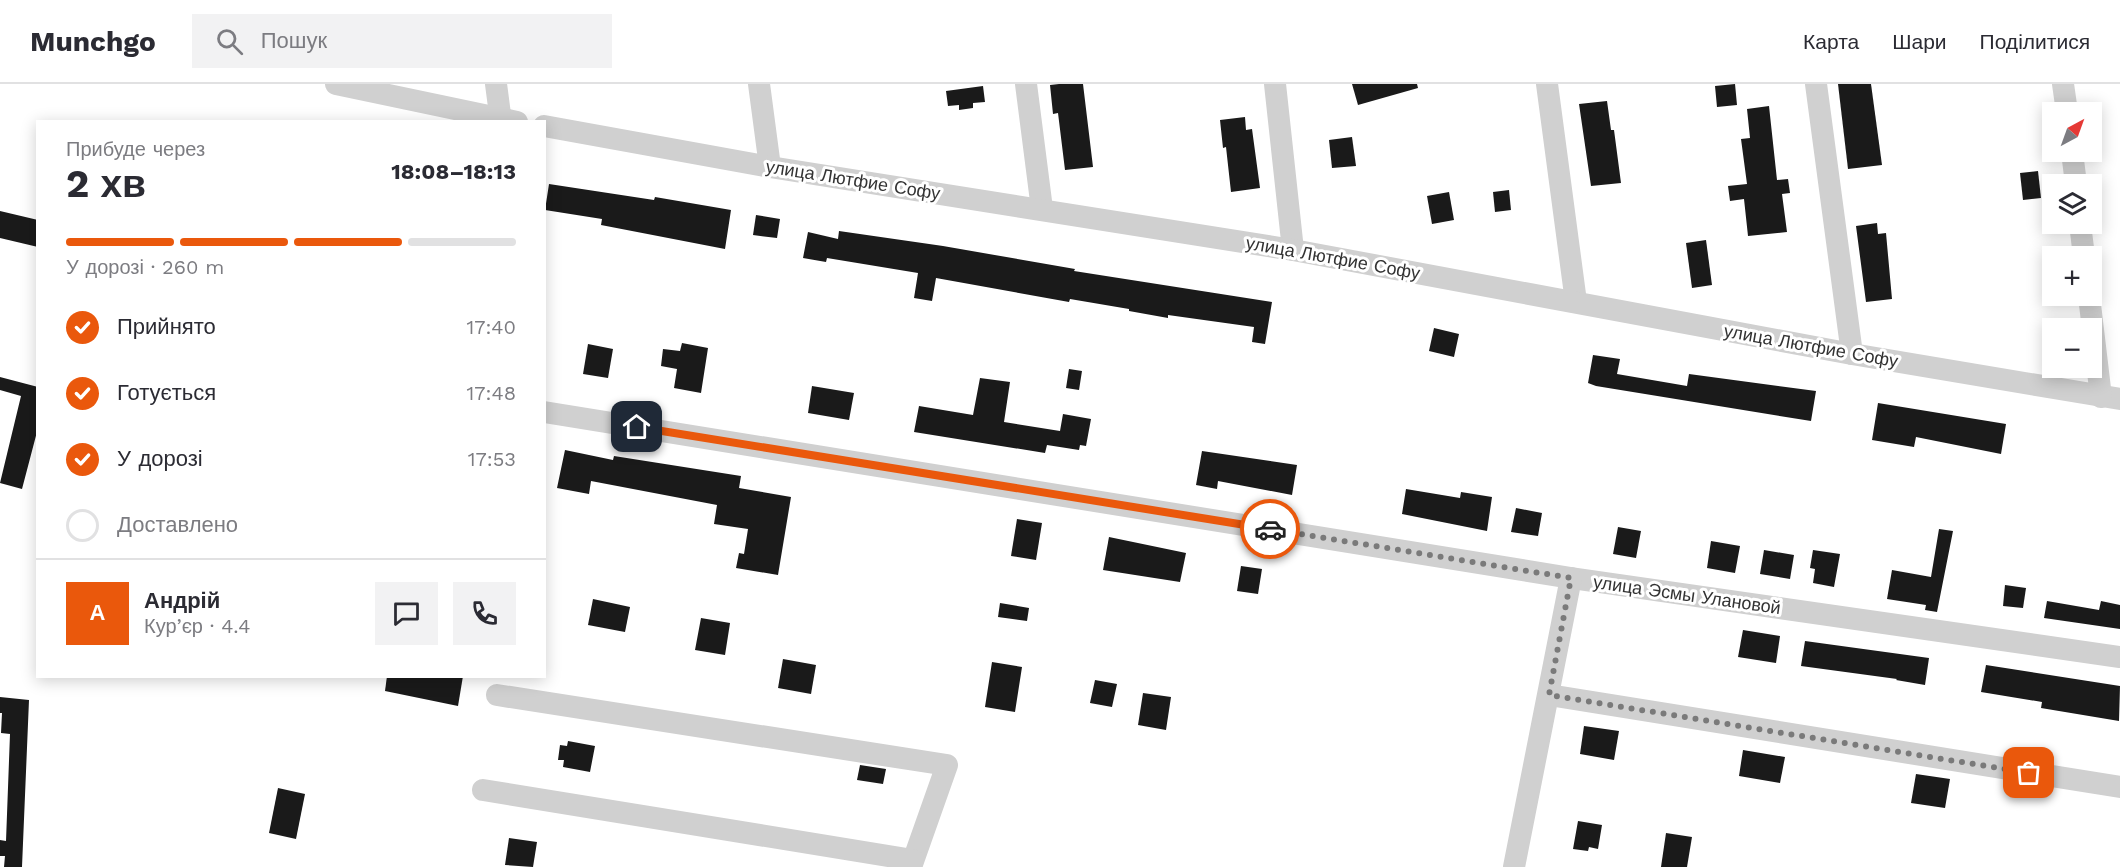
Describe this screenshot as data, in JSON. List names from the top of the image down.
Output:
{
  "streets": {
    "street": ["улица Лютфие Софу", "улица Эсмы Улановой"]
  },
  "north": "top right",
  "page": {
    "header": "Munchgo",
    "search": "Пошук",
    "nav": ["Карта", "Шари", "Поділитися"],
    "map_buttons": ["+", "−"],
    "heading": ["2 хв", "Прибуде через", "18:08–18:13"],
    "panel": ["Андрій", "Кур’єр · 4.4"],
    "bar": "У дорозі · 260 m",
    "list": [
      ["Прийнято", "17:40"],
      ["Готується", "17:48"],
      ["У дорозі", "17:53"],
      "Доставлено"
    ],
    "round": "А"
  }
}
